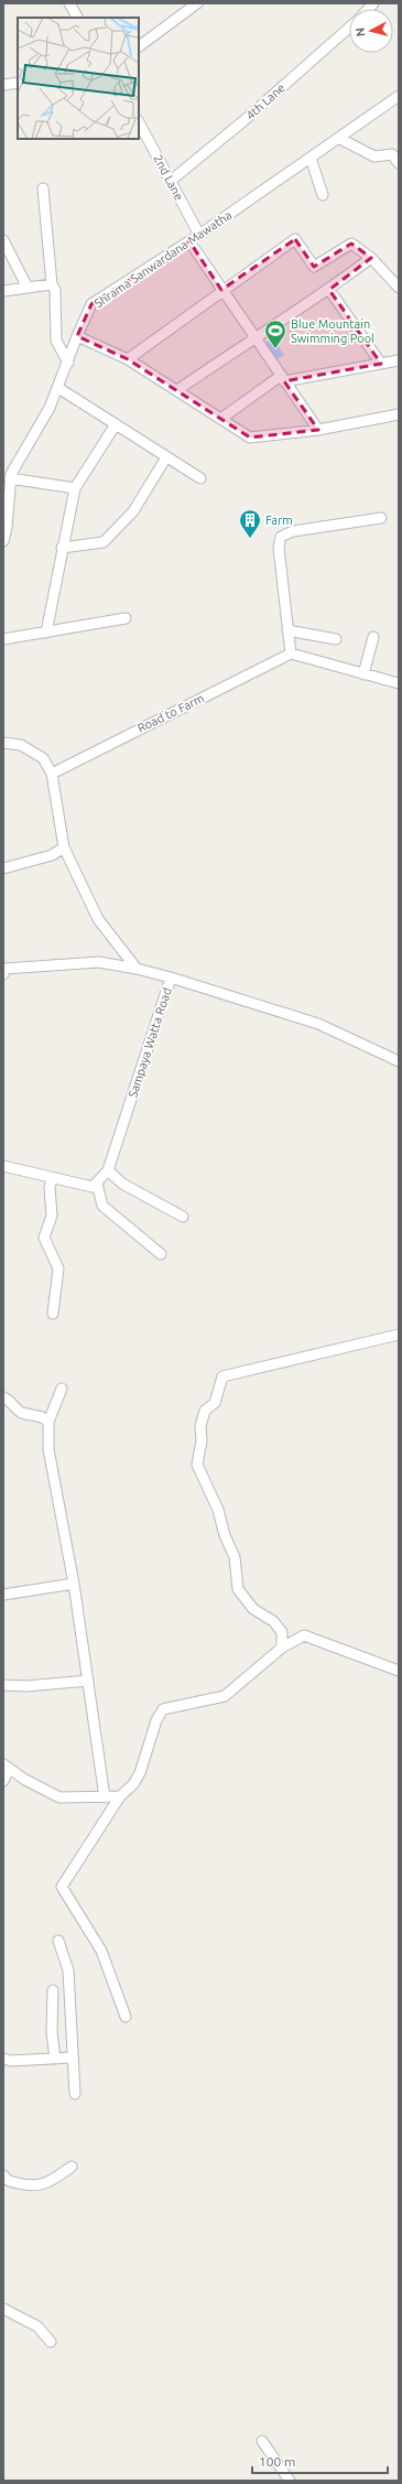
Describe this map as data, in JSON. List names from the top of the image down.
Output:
{
  "streets": {
    "street": [
      "4th Lane",
      "2nd Lane",
      "Shrama Sanwardana Mawatha",
      "Road to Farm",
      "Sampaya Watta Road"
    ]
  },
  "crossings": [
    ["4th Lane", "2nd Lane"],
    ["2nd Lane", "Shrama Sanwardana Mawatha"]
  ],
  "places": {
    "sports": ["Blue Mountain Swimming Pool"],
    "building": ["Farm"]
  },
  "scale_bar": "100 m",
  "north": "left"
}
